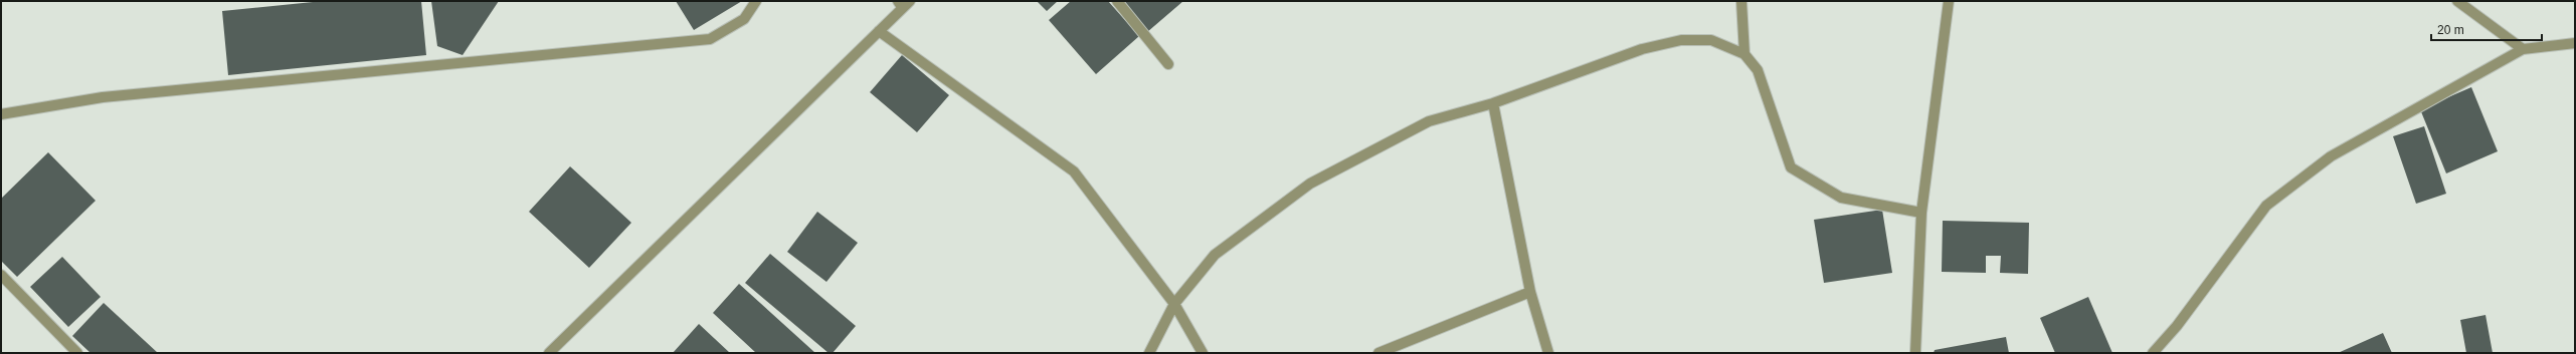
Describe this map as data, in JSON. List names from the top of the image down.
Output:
{
  "scale_bar": "20 m"
}
